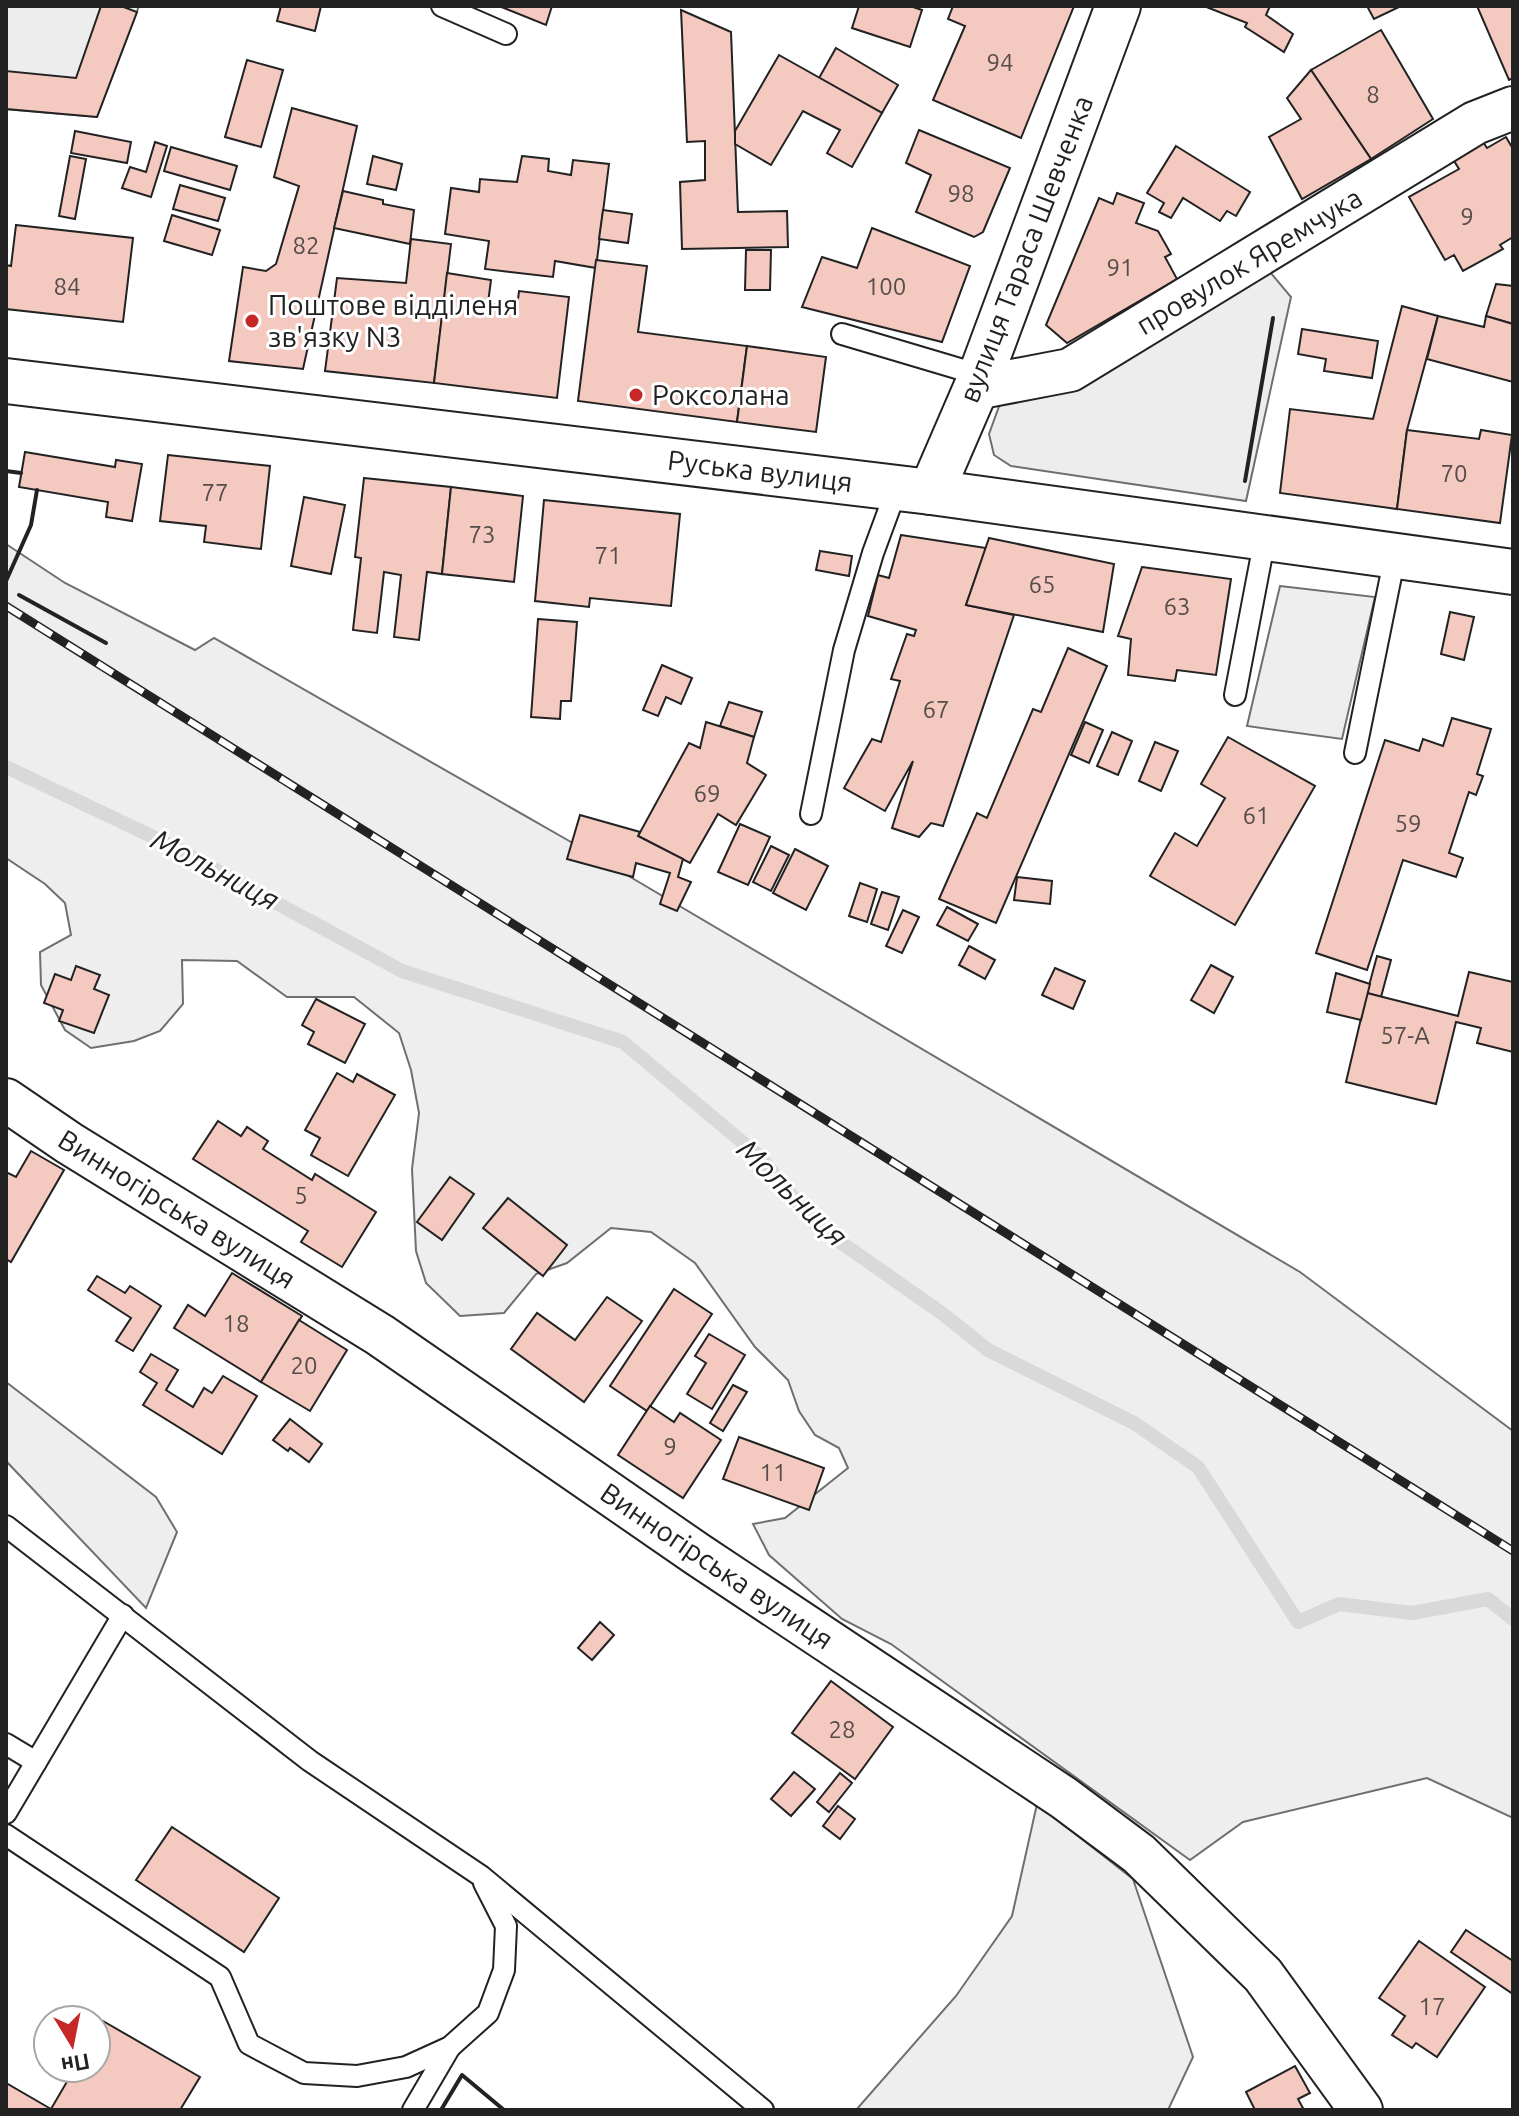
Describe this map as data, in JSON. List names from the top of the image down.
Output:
{
  "streets": {
    "main road": ["вулиця Тараса Шевченка", "Руська вулиця"],
    "street": ["провулок Яремчука", "Винногірська вулиця"]
  },
  "crossings": [
    ["вулиця Тараса Шевченка", "провулок Яремчука"],
    ["вулиця Тараса Шевченка", "Руська вулиця"]
  ],
  "water": ["Мольниця"],
  "places": ["Поштове відділеня зв'язку N3", "Роксолана"],
  "house_numbers": [
    "94",
    "8",
    "98",
    "9",
    "82",
    "91",
    "84",
    "100",
    "70",
    "77",
    "73",
    "71",
    "65",
    "63",
    "67",
    "69",
    "61",
    "59",
    "57-А",
    "5",
    "18",
    "20",
    "9",
    "11",
    "28",
    "17"
  ],
  "north": "bottom"
}
